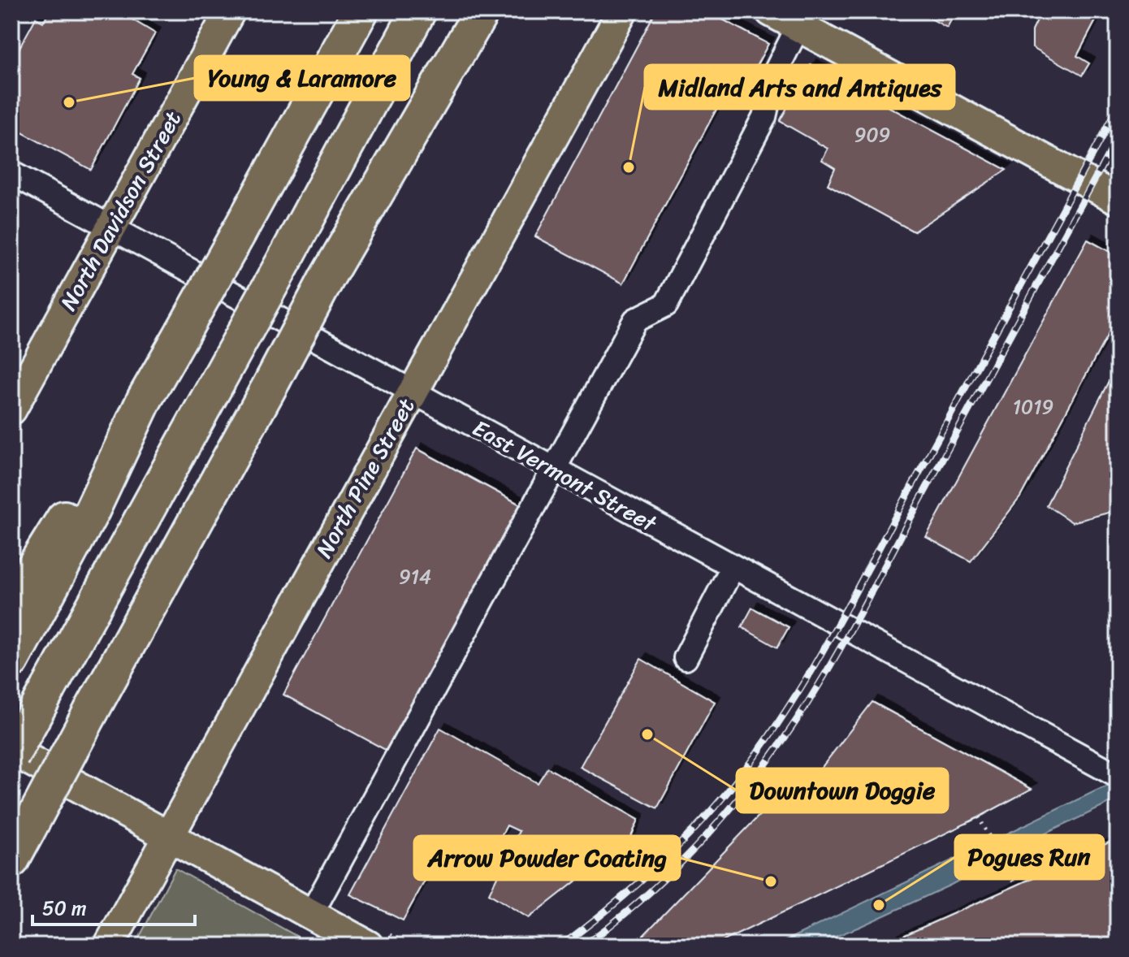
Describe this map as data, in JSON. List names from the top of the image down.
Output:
{
  "streets": {
    "main road": ["North Davidson Street", "North Pine Street"],
    "street": ["East Vermont Street"]
  },
  "crossings": [
    ["North Davidson Street", "East Vermont Street"],
    ["East Vermont Street", "North Pine Street"]
  ],
  "places": [
    "Young & Laramore",
    "Midland Arts and Antiques",
    "Downtown Doggie",
    "Arrow Powder Coating",
    "Pogues Run"
  ],
  "house_numbers": ["909", "1019", "914"],
  "scale_bar": "50 m"
}
